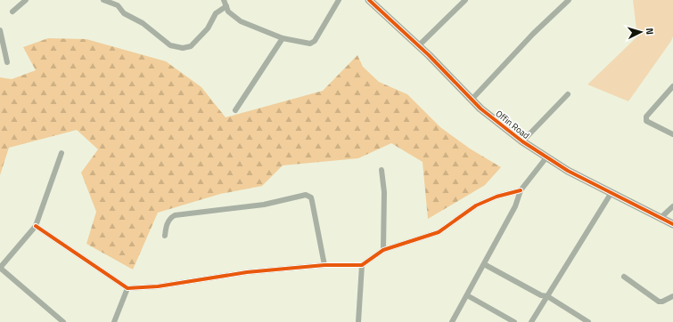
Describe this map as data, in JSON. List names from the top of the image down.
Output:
{
  "streets": {
    "street": ["Offin Road"]
  },
  "north": "right"
}
